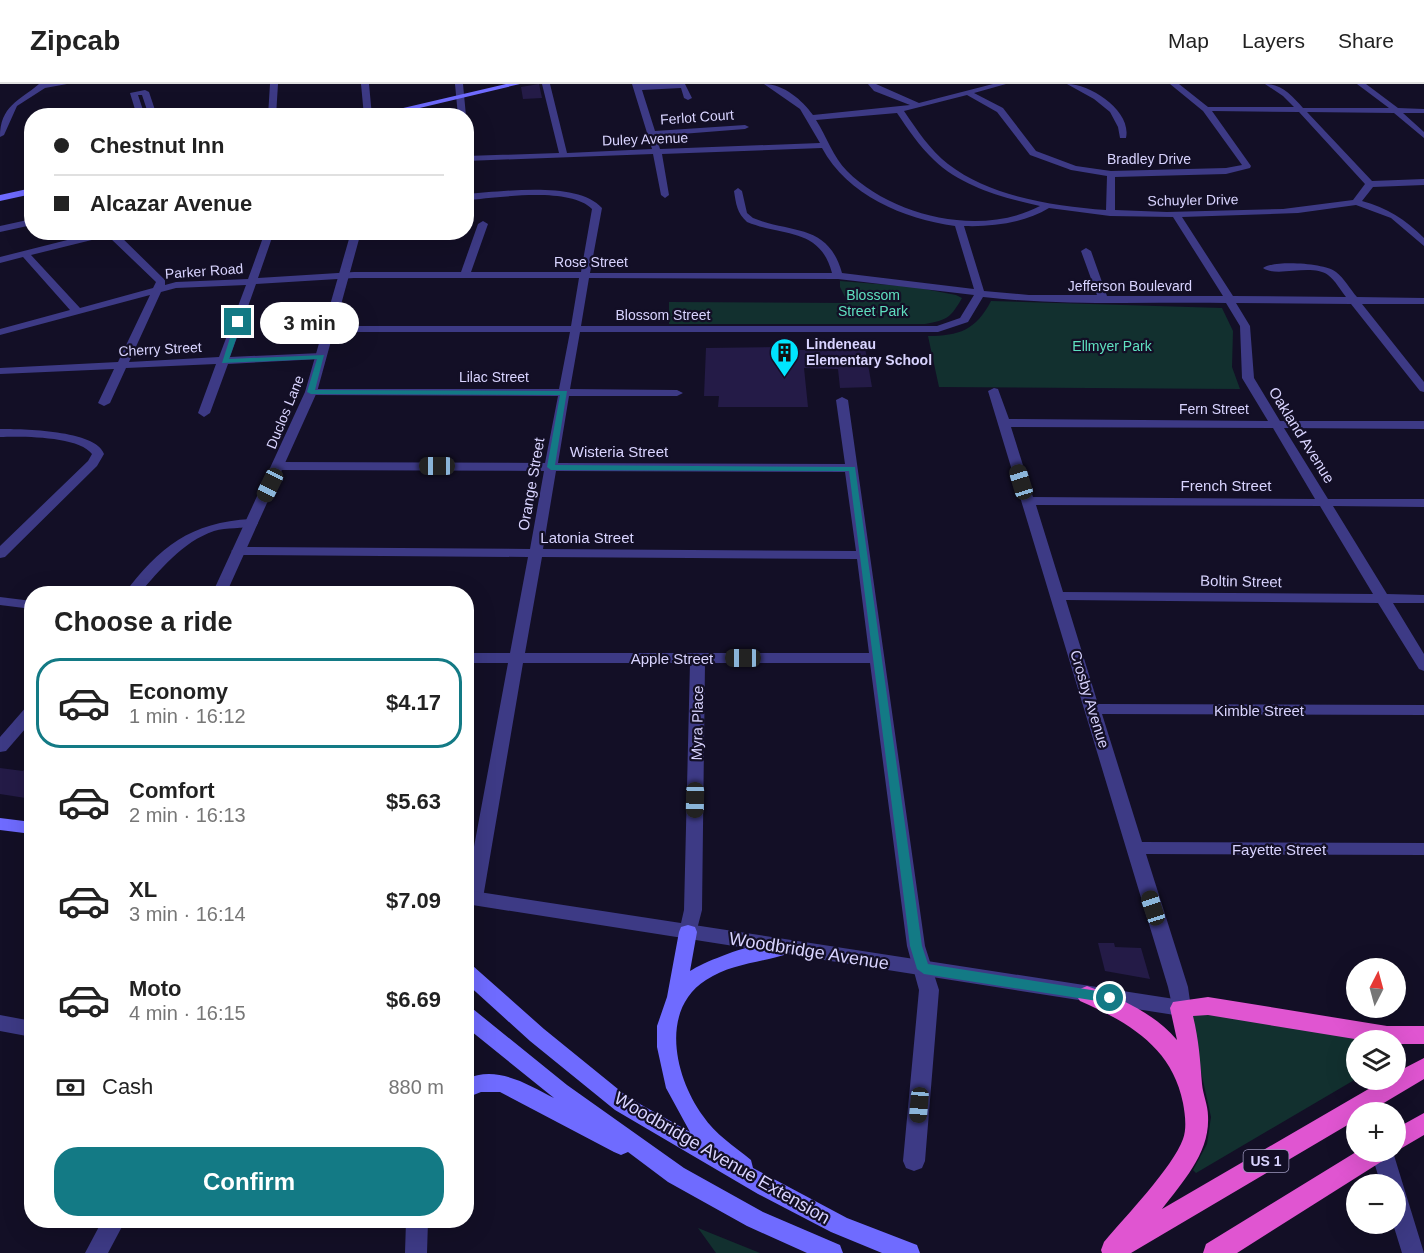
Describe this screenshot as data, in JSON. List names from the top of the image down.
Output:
{
  "streets": {
    "highway": ["US 1"],
    "main road": ["Woodbridge Avenue Extension"],
    "street": [
      "Ferlot Court",
      "Duley Avenue",
      "Bradley Drive",
      "Schuyler Drive",
      "Rose Street",
      "Parker Road",
      "Jefferson Boulevard",
      "Blossom Street",
      "Cherry Street",
      "Lilac Street",
      "Fern Street",
      "Duclos Lane",
      "Oakland Avenue",
      "Wisteria Street",
      "Orange Street",
      "French Street",
      "Latonia Street",
      "Boltin Street",
      "Apple Street",
      "Crosby Avenue",
      "Kimble Street",
      "Myra Place",
      "Fayette Street",
      "Woodbridge Avenue"
    ]
  },
  "crossings": [
    ["Schuyler Drive", "Oakland Avenue"],
    ["Rose Street", "Parker Road"],
    ["Rose Street", "Jefferson Boulevard"],
    ["Rose Street", "Duclos Lane"],
    ["Rose Street", "Orange Street"],
    ["Parker Road", "Duclos Lane"],
    ["Jefferson Boulevard", "Blossom Street"],
    ["Jefferson Boulevard", "Oakland Avenue"],
    ["Blossom Street", "Duclos Lane"],
    ["Blossom Street", "Orange Street"],
    ["Cherry Street", "Duclos Lane"],
    ["Lilac Street", "Duclos Lane"],
    ["Lilac Street", "Orange Street"],
    ["Fern Street", "Oakland Avenue"],
    ["Fern Street", "Crosby Avenue"],
    ["Duclos Lane", "Wisteria Street"],
    ["Duclos Lane", "Latonia Street"],
    ["Oakland Avenue", "French Street"],
    ["Oakland Avenue", "Boltin Street"],
    ["Wisteria Street", "Orange Street"],
    ["Orange Street", "Latonia Street"],
    ["Orange Street", "Apple Street"],
    ["French Street", "Crosby Avenue"],
    ["Boltin Street", "Crosby Avenue"],
    ["Apple Street", "Myra Place"],
    ["Crosby Avenue", "Kimble Street"],
    ["Crosby Avenue", "Fayette Street"],
    ["Crosby Avenue", "Woodbridge Avenue"],
    ["Myra Place", "Woodbridge Avenue"]
  ],
  "parks": ["Blossom Street Park", "Ellmyer Park"],
  "places": {
    "building": ["Lindeneau Elementary School"]
  },
  "north": "top",
  "page": {
    "header": "Zipcab",
    "nav": ["Map", "Layers", "Share"],
    "banner": ["Chestnut Inn", "Alcazar Avenue"],
    "bubble": "3 min",
    "heading": "Choose a ride",
    "list": [
      {
        "name": "Economy",
        "note": "1 min · 16:12",
        "value": "$4.17"
      },
      {
        "name": "Comfort",
        "note": "2 min · 16:13",
        "value": "$5.63"
      },
      {
        "name": "XL",
        "note": "3 min · 16:14",
        "value": "$7.09"
      },
      {
        "name": "Moto",
        "note": "4 min · 16:15",
        "value": "$6.69"
      }
    ],
    "map_buttons": ["+", "−"],
    "pay": ["Cash", "880 m"],
    "buttons": "Confirm"
  }
}
